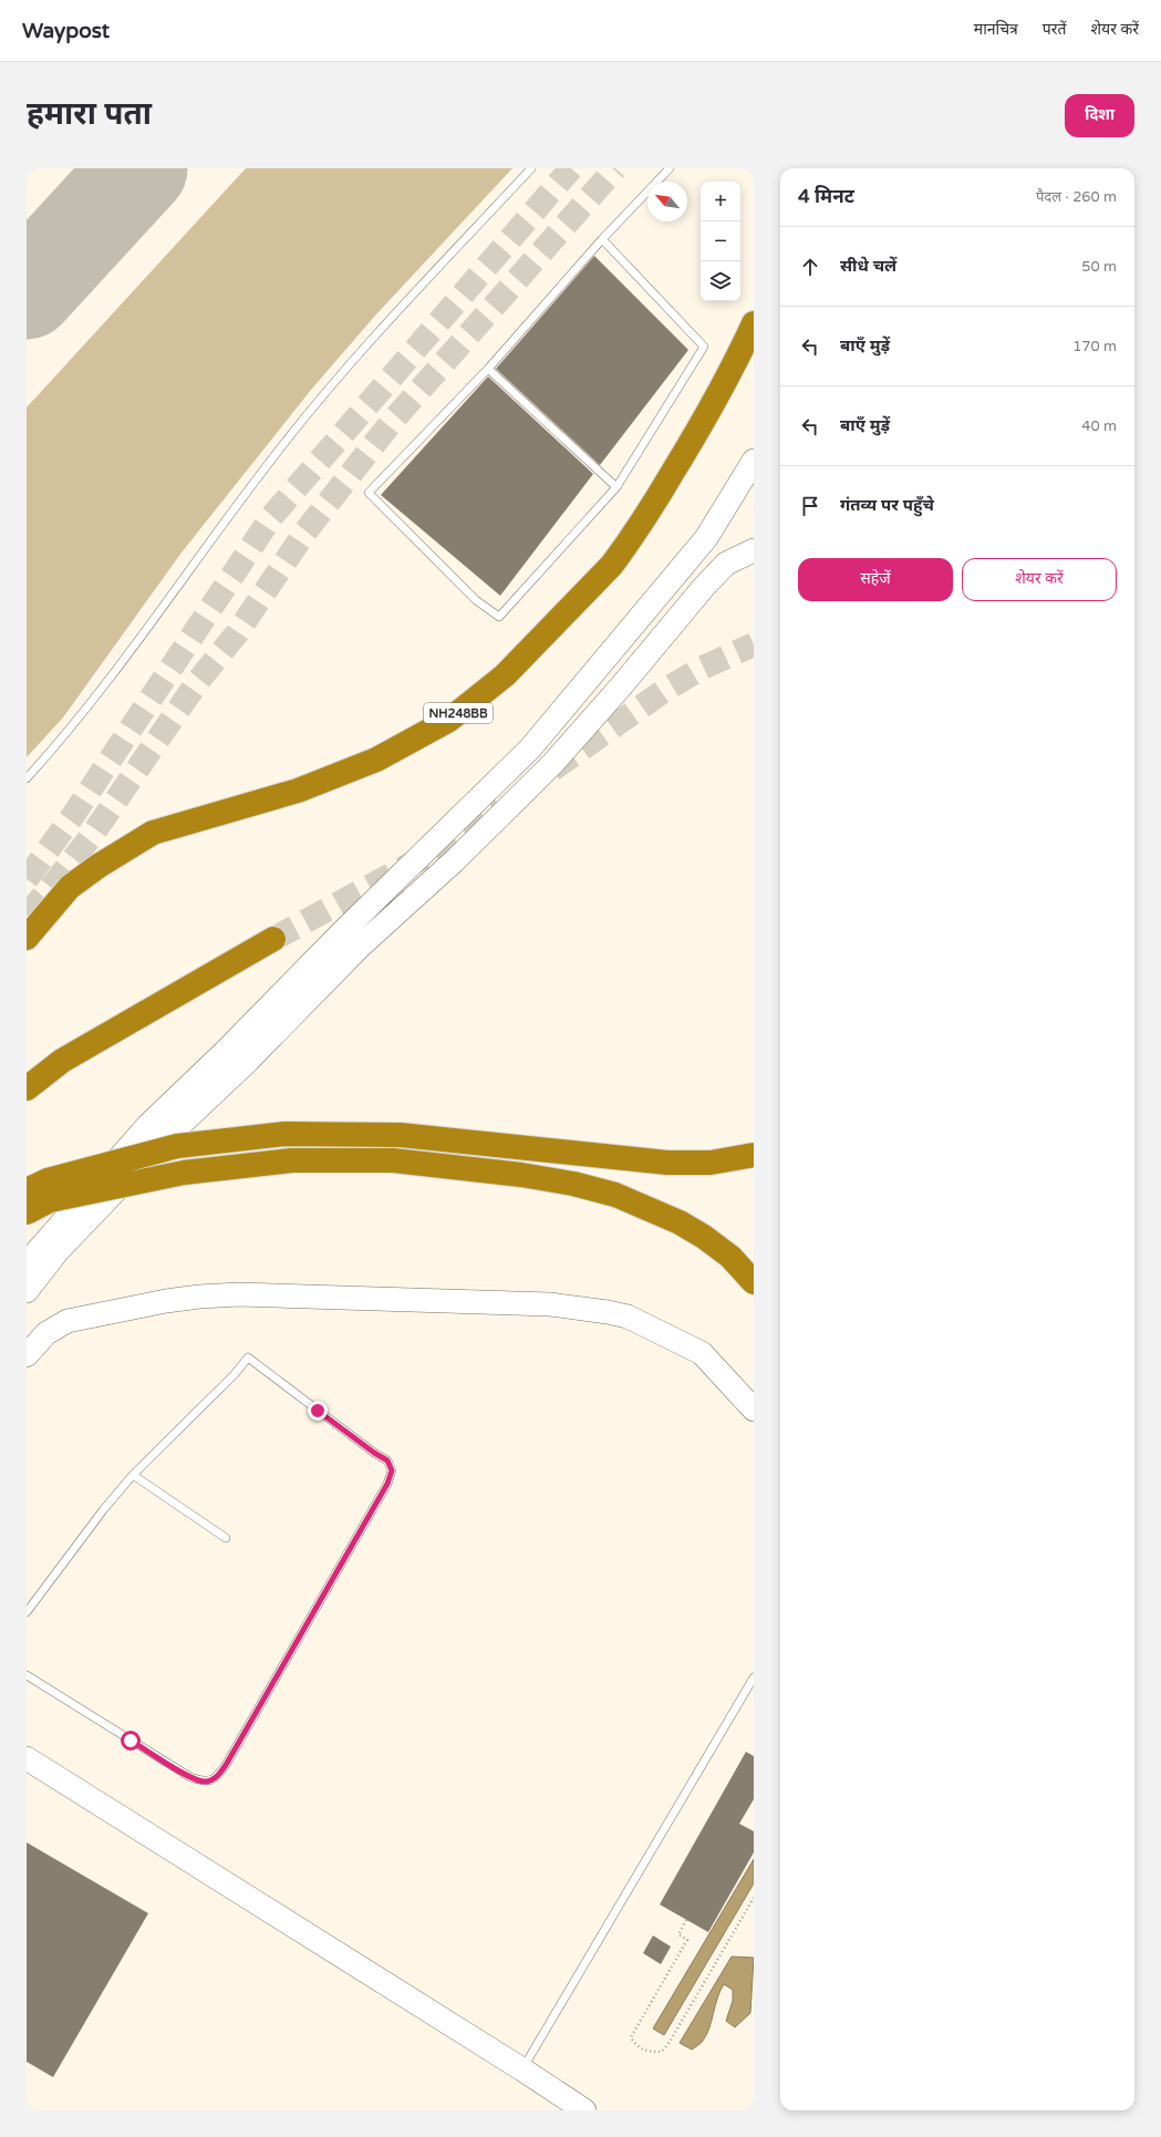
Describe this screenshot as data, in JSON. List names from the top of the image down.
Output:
{
  "streets": {
    "highway": ["NH248BB"]
  },
  "north": "top left",
  "page": {
    "header": "Waypost",
    "nav": ["मानचित्र", "परतें", "शेयर करें"],
    "buttons": [
      "दिशा",
      ["सहेजें", "शेयर करें"]
    ],
    "title": "हमारा पता",
    "heading": ["4 मिनट", "पैदल · 260 m"],
    "map_buttons": ["+", "−"],
    "list": [
      ["सीधे चलें", "50 m"],
      ["बाएँ मुड़ें", "170 m"],
      ["बाएँ मुड़ें", "40 m"],
      "गंतव्य पर पहुँचे"
    ]
  }
}
